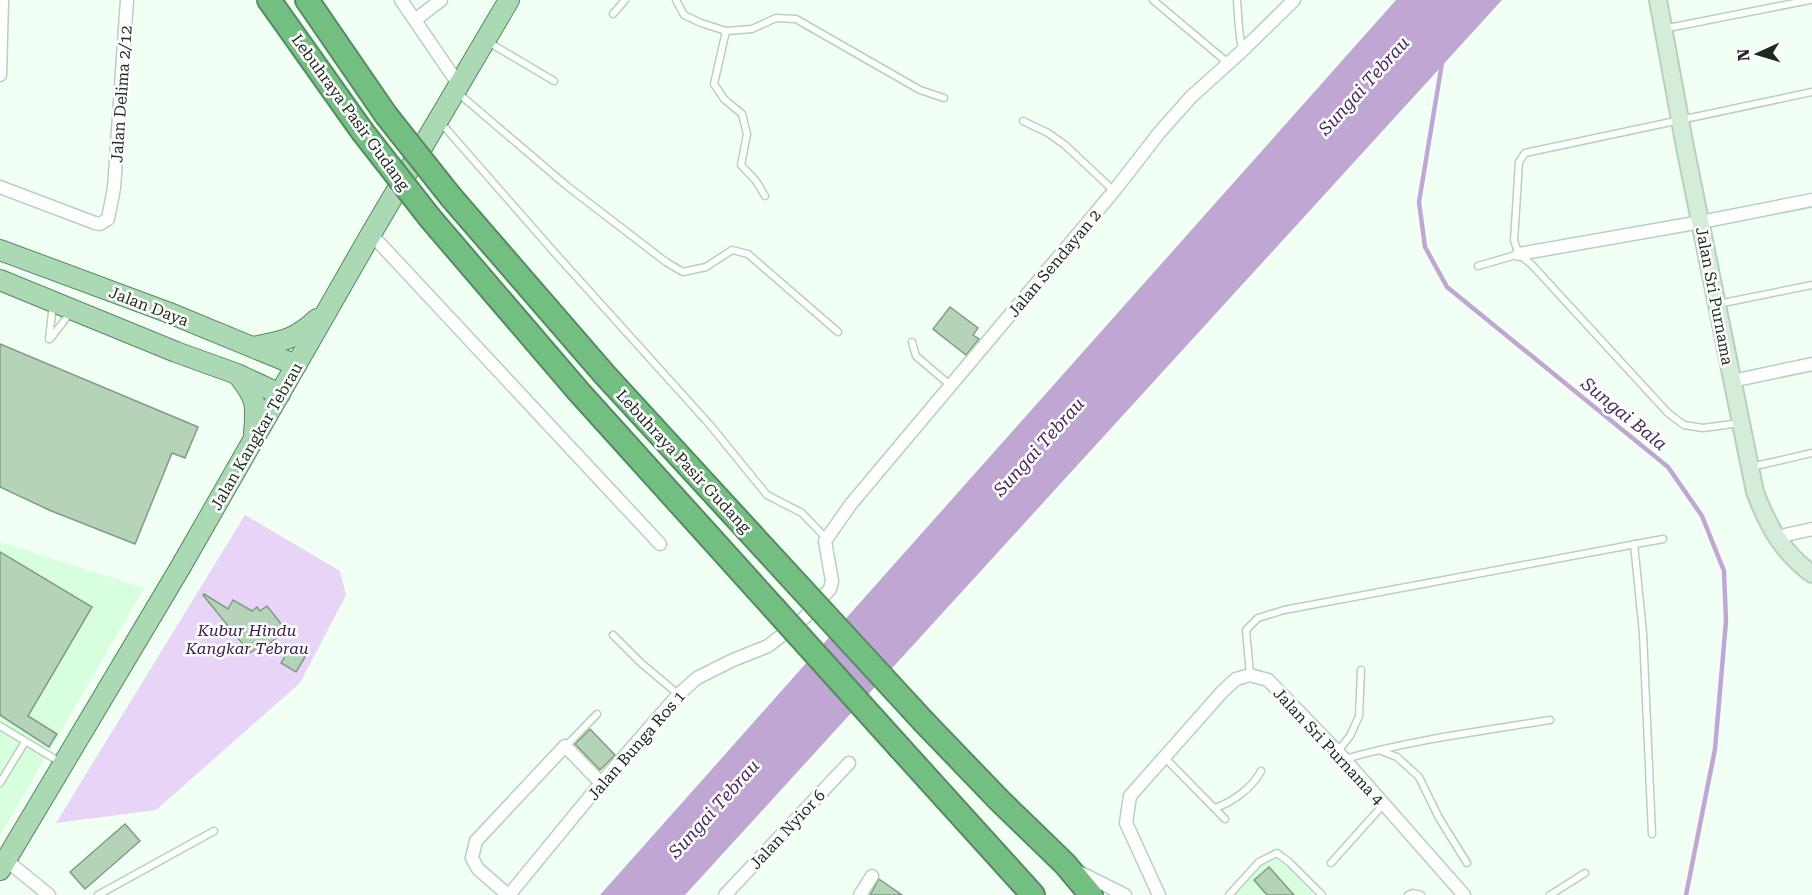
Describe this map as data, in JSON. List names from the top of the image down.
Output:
{
  "streets": {
    "highway": ["Lebuhraya Pasir Gudang"],
    "main road": ["Jalan Daya", "Jalan Kangkar Tebrau"],
    "street": [
      "Jalan Delima 2/12",
      "Jalan Sendayan 2",
      "Jalan Sri Purnama",
      "Jalan Bunga Ros 1",
      "Jalan Sri Purnama 4",
      "Jalan Nyior 6"
    ]
  },
  "crossings": [
    ["Jalan Sendayan 2", "Jalan Bunga Ros 1"],
    ["Jalan Daya", "Jalan Kangkar Tebrau"]
  ],
  "water": ["Sungai Tebrau", "Sungai Bala"],
  "parks": ["Kubur Hindu Kangkar Tebrau"],
  "north": "left"
}
